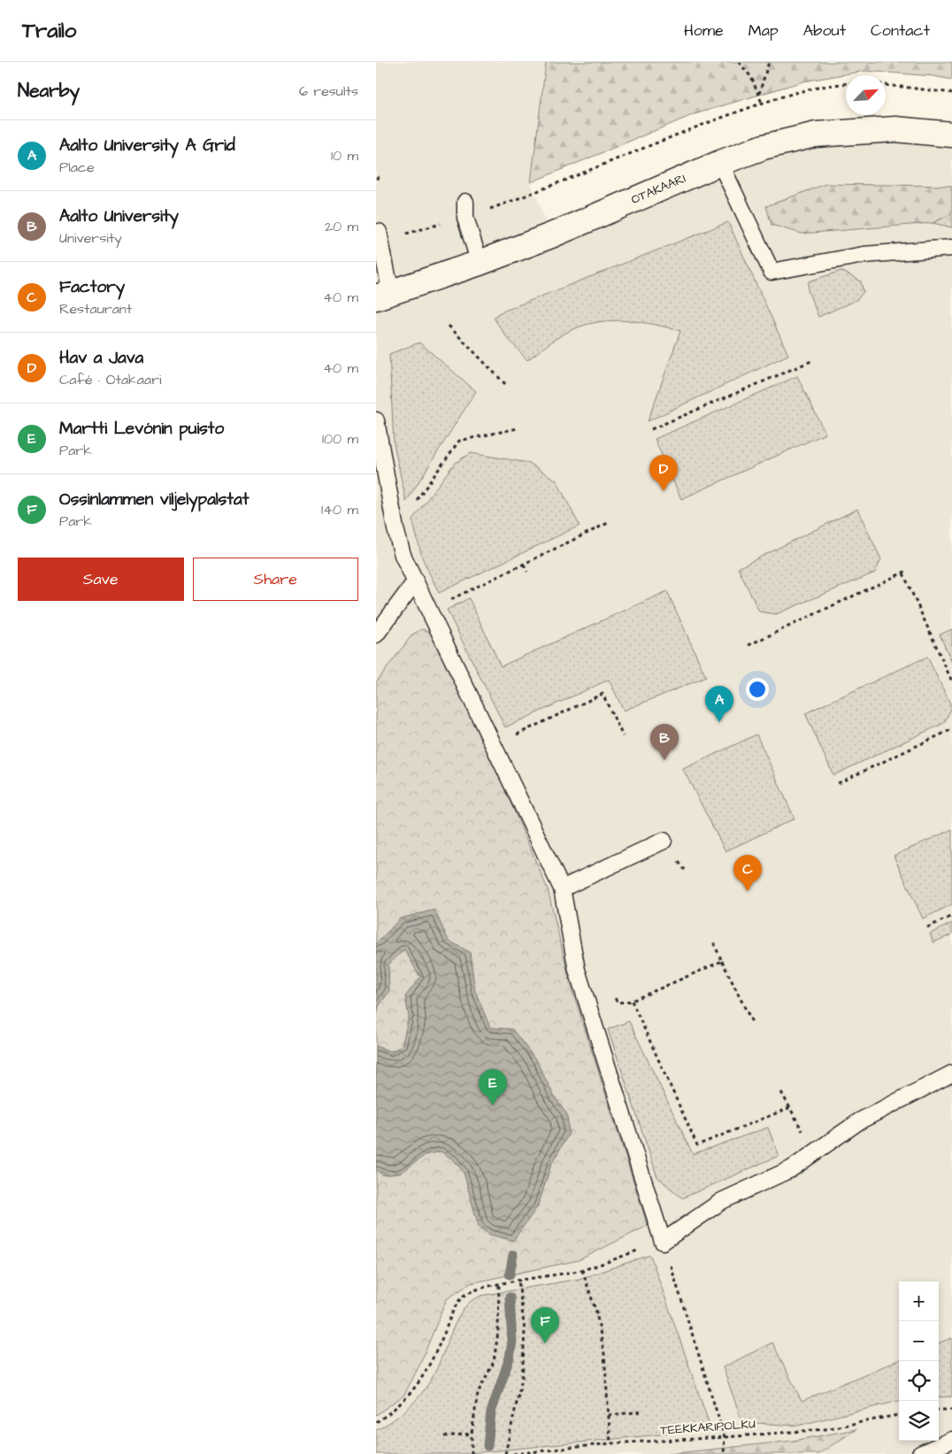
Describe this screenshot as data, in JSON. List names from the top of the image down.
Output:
{
  "streets": {
    "street": ["OTAKAARI"],
    "path": ["TEEKKARIPOLKU"]
  },
  "north": "top right",
  "page": {
    "header": "Trailo",
    "nav": [
      "Home",
      "Map",
      "About",
      "Contact"
    ],
    "heading": ["Nearby", "6 results"],
    "list": [
      {
        "mark": "A",
        "name": "Aalto University A Grid",
        "note": "Place",
        "value": "10 m"
      },
      {
        "mark": "B",
        "name": "Aalto University",
        "note": "University",
        "value": "20 m"
      },
      {
        "mark": "C",
        "name": "Factory",
        "note": "Restaurant",
        "value": "40 m"
      },
      {
        "mark": "D",
        "name": "Hav a Java",
        "note": "Café · Otakaari",
        "value": "40 m"
      },
      {
        "mark": "E",
        "name": "Martti Levónin puisto",
        "note": "Park",
        "value": "100 m"
      },
      {
        "mark": "F",
        "name": "Ossinlammen viljelypalstat",
        "note": "Park",
        "value": "140 m"
      }
    ],
    "pins": [
      "D",
      "A",
      "B",
      "C",
      "E",
      "F"
    ],
    "buttons": ["Save", "Share"],
    "map_buttons": ["+", "−"]
  }
}
